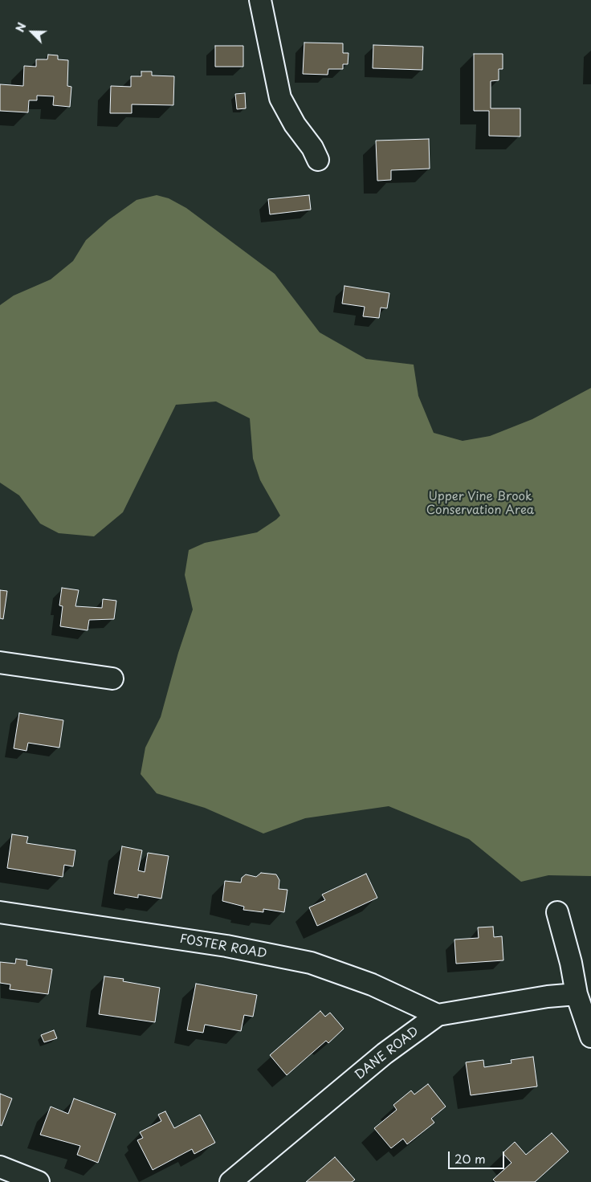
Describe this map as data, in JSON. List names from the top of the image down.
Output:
{
  "streets": {
    "street": ["FOSTER ROAD", "DANE ROAD"]
  },
  "crossings": [
    ["FOSTER ROAD", "DANE ROAD"]
  ],
  "parks": ["Upper Vine Brook Conservation Area"],
  "scale_bar": "20 m",
  "north": "top left"
}
